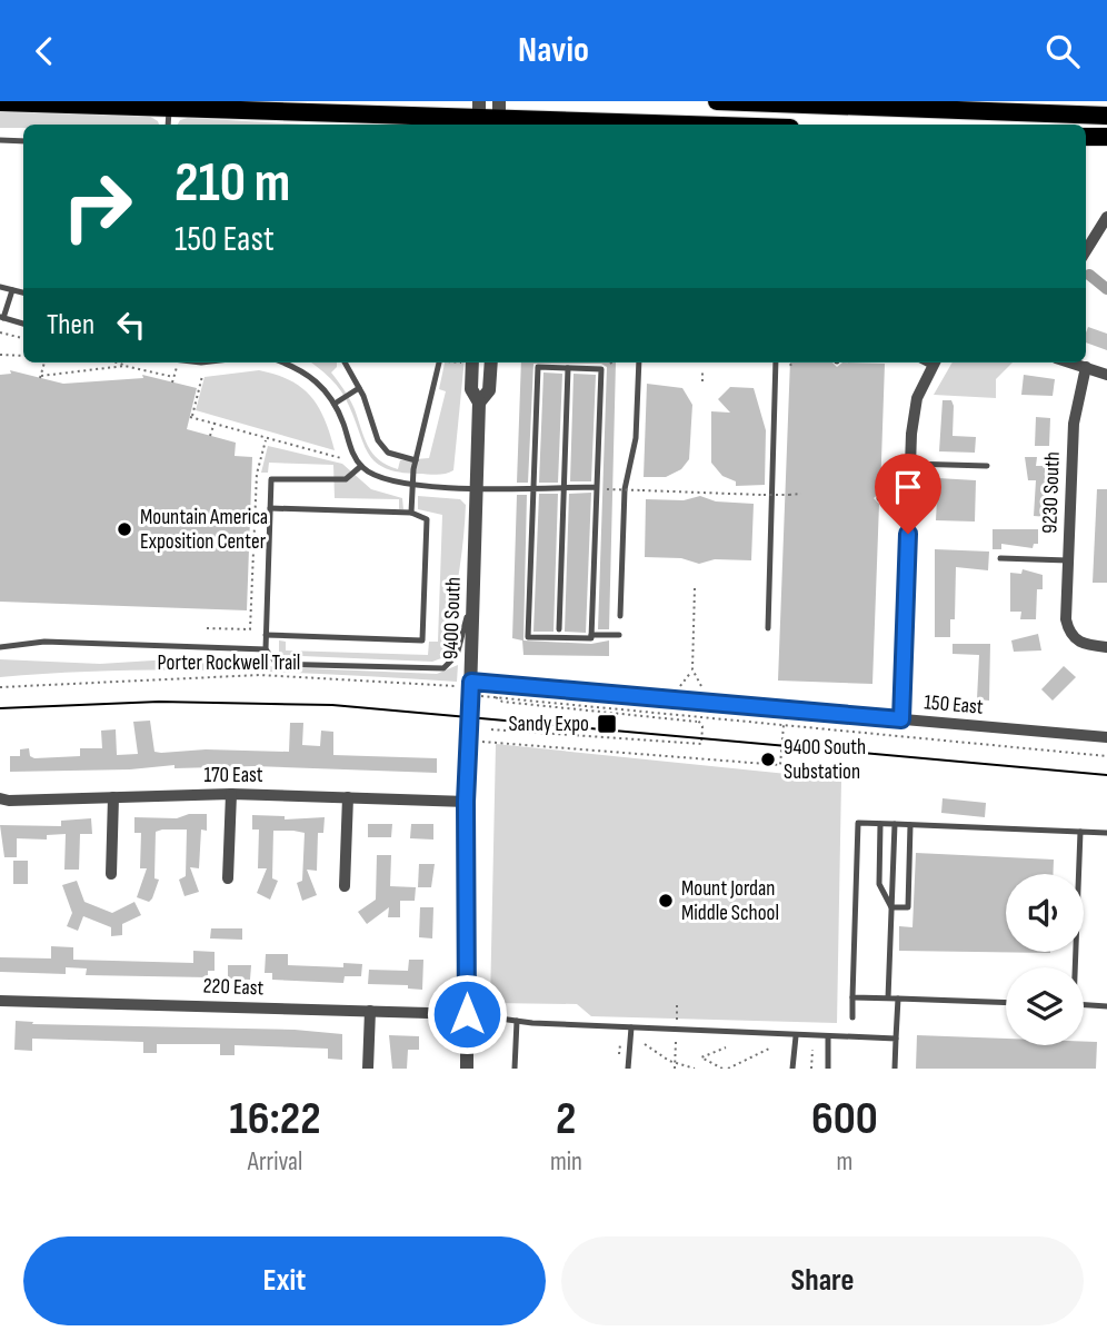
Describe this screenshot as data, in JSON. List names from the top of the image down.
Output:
{
  "streets": {
    "street": [
      "9230 South",
      "9400 South",
      "150 East",
      "170 East",
      "220 East"
    ],
    "path": ["Porter Rockwell Trail"]
  },
  "crossings": [
    ["9400 South", "150 East"],
    ["9400 South", "170 East"],
    ["9400 South", "220 East"]
  ],
  "places": {
    "other": ["Mountain America Exposition Center", "9400 South Substation", "Mount Jordan Middle School"],
    "transit": ["Sandy Expo"]
  },
  "page": {
    "header": "Navio",
    "turn": ["210 m", "150 East"],
    "then": "Then",
    "eta": [
      "16:22",
      "Arrival",
      "2",
      "min",
      "600",
      "m"
    ],
    "buttons": ["Exit", "Share"]
  }
}
